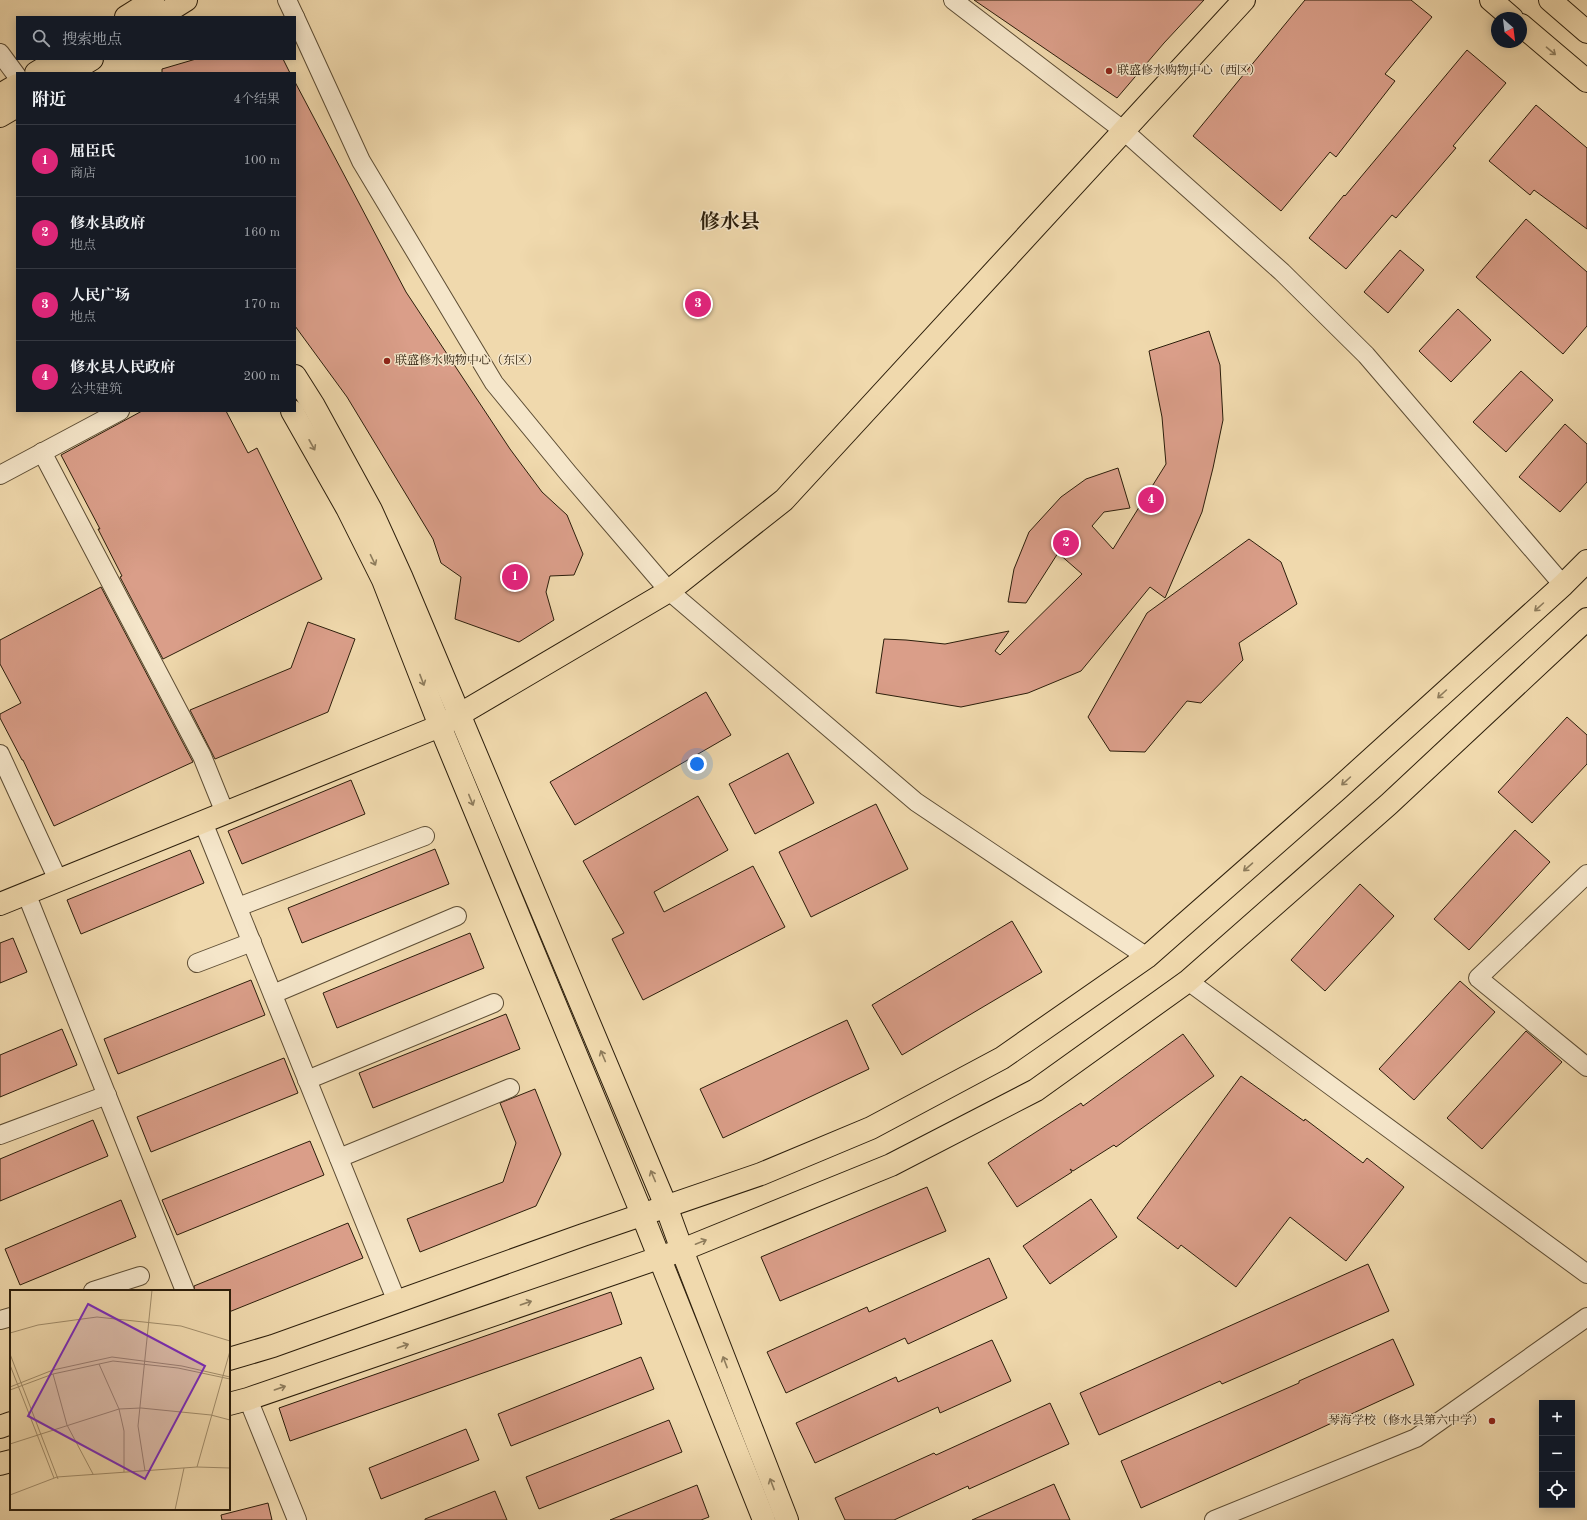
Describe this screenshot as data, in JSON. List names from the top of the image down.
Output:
{
  "districts": ["修水县"],
  "places": ["联盛修水购物中心（西区）", "联盛修水购物中心（东区）", "琴海学校（修水县第六中学）"],
  "north": "bottom right",
  "page": {
    "search": "搜索地点",
    "heading": ["附近", "4个结果"],
    "list": [
      {
        "mark": "1",
        "name": "屈臣氏",
        "note": "商店",
        "value": "100 m"
      },
      {
        "mark": "2",
        "name": "修水县政府",
        "note": "地点",
        "value": "160 m"
      },
      {
        "mark": "3",
        "name": "人民广场",
        "note": "地点",
        "value": "170 m"
      },
      {
        "mark": "4",
        "name": "修水县人民政府",
        "note": "公共建筑",
        "value": "200 m"
      }
    ],
    "pins": [
      "3",
      "4",
      "2",
      "1"
    ],
    "map_buttons": ["+", "−"]
  }
}
